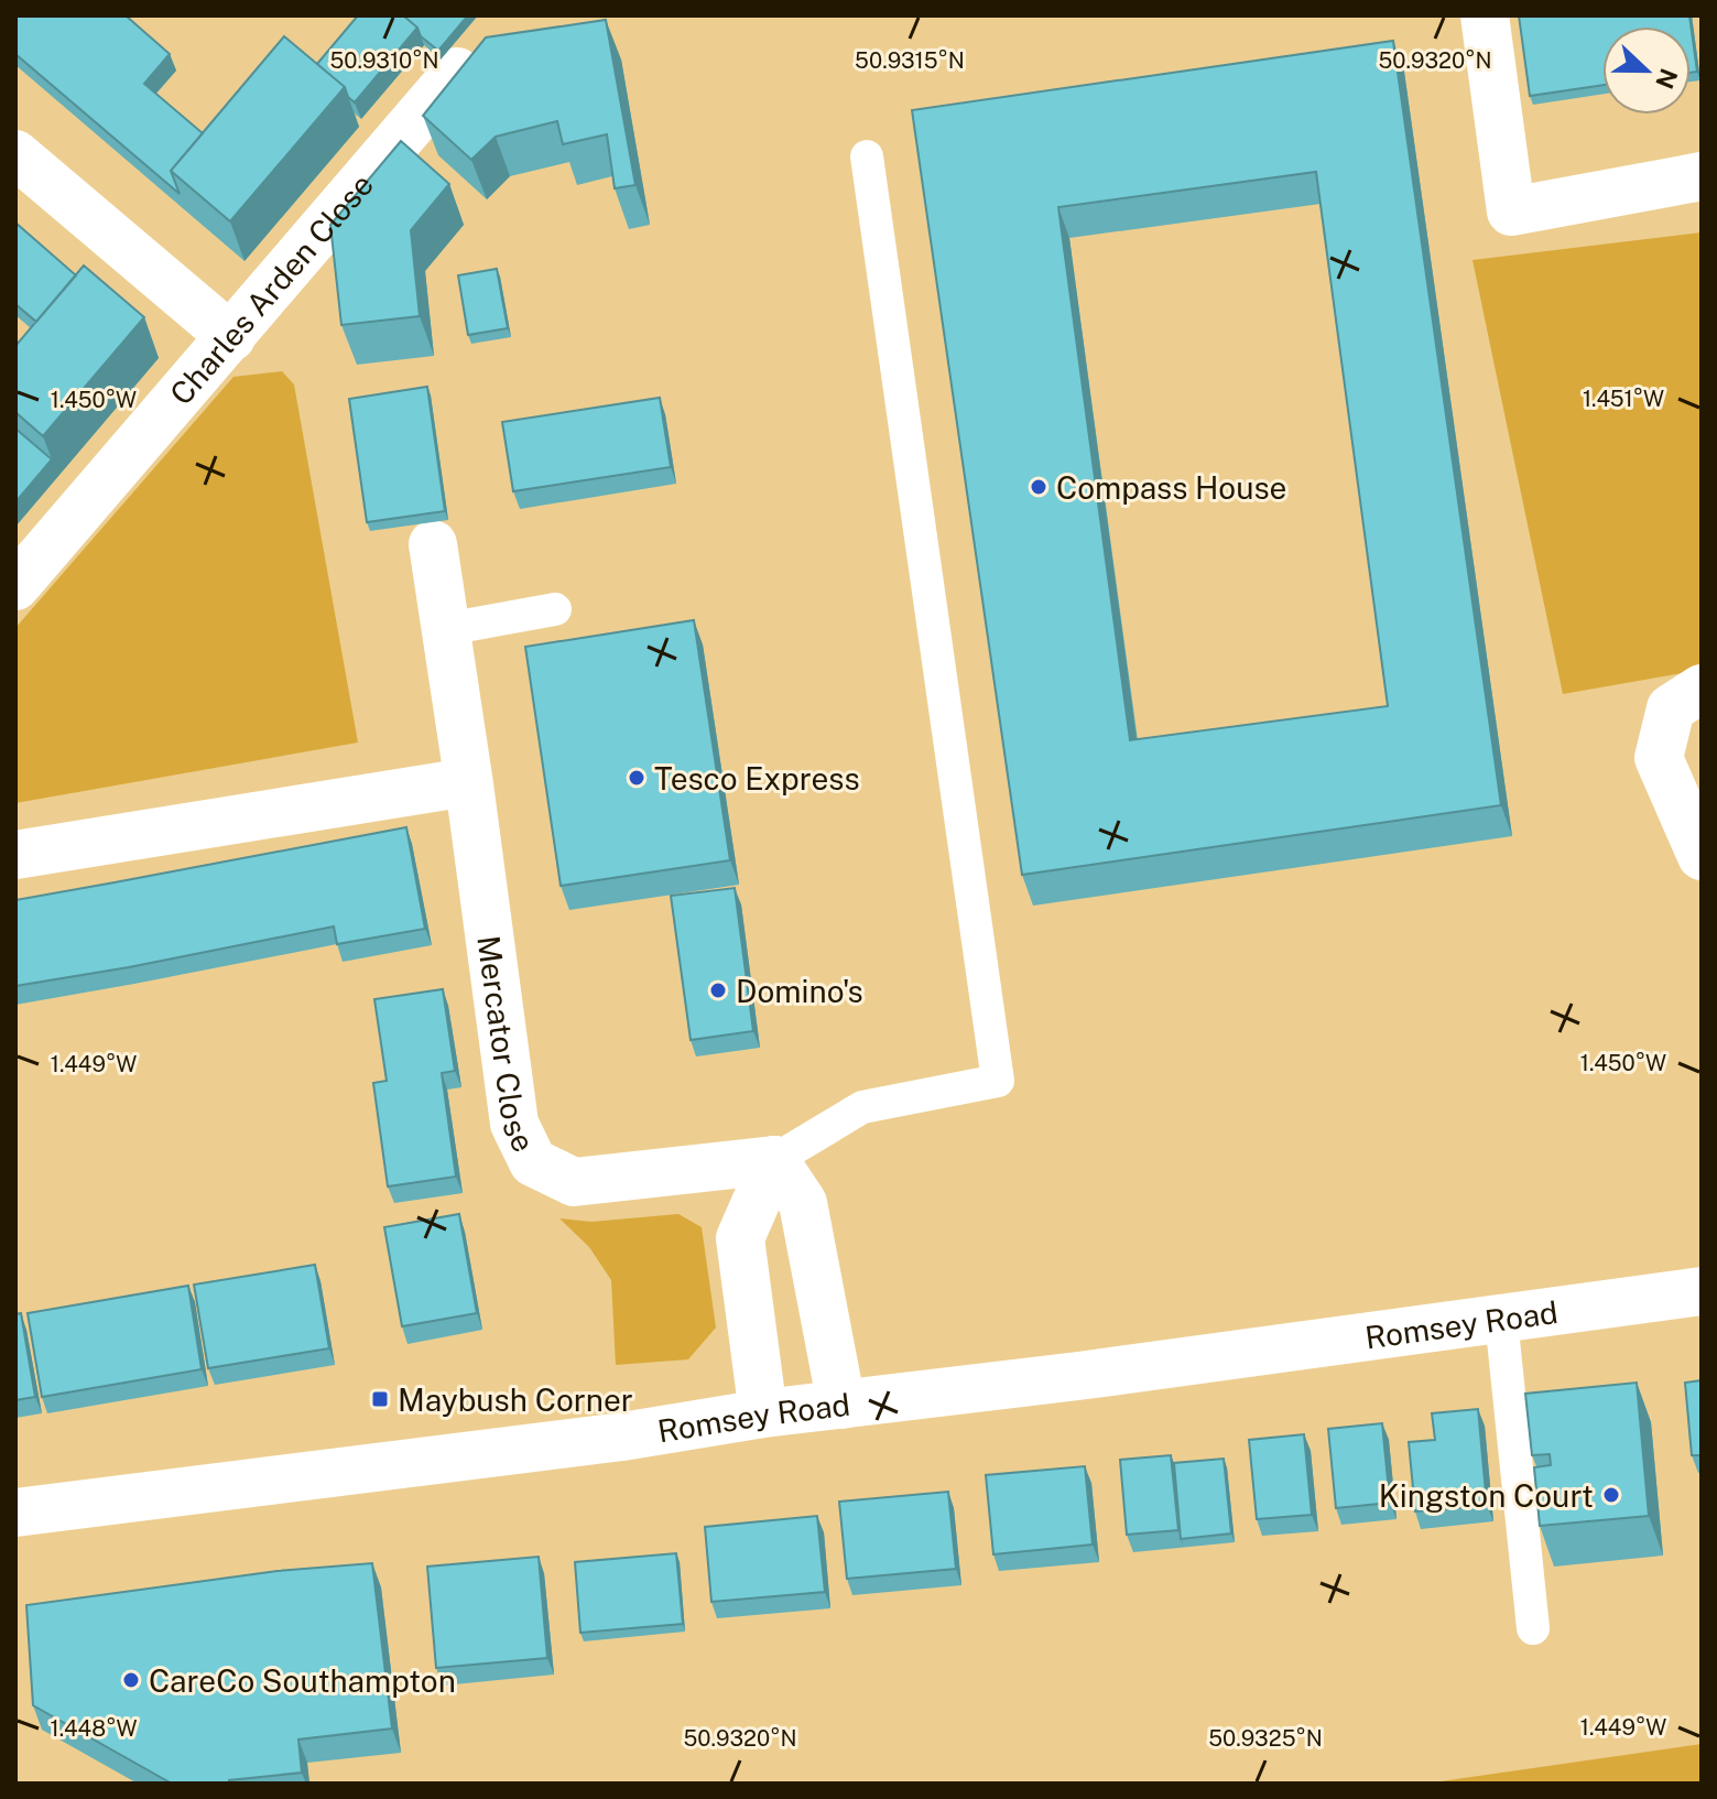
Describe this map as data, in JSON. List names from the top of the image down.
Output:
{
  "streets": {
    "street": ["Charles Arden Close", "Mercator Close", "Romsey Road"]
  },
  "places": {
    "other": [
      "Compass House",
      "Tesco Express",
      "Domino's",
      "Kingston Court",
      "CareCo Southampton"
    ],
    "transit": ["Maybush Corner"]
  },
  "north": "right",
  "coordinates": [
    "50.9315°N",
    "50.9320°N",
    "50.9310°N",
    "1.451°W",
    "1.450°W",
    "1.449°W",
    "1.448°W",
    "50.9325°N"
  ]
}
